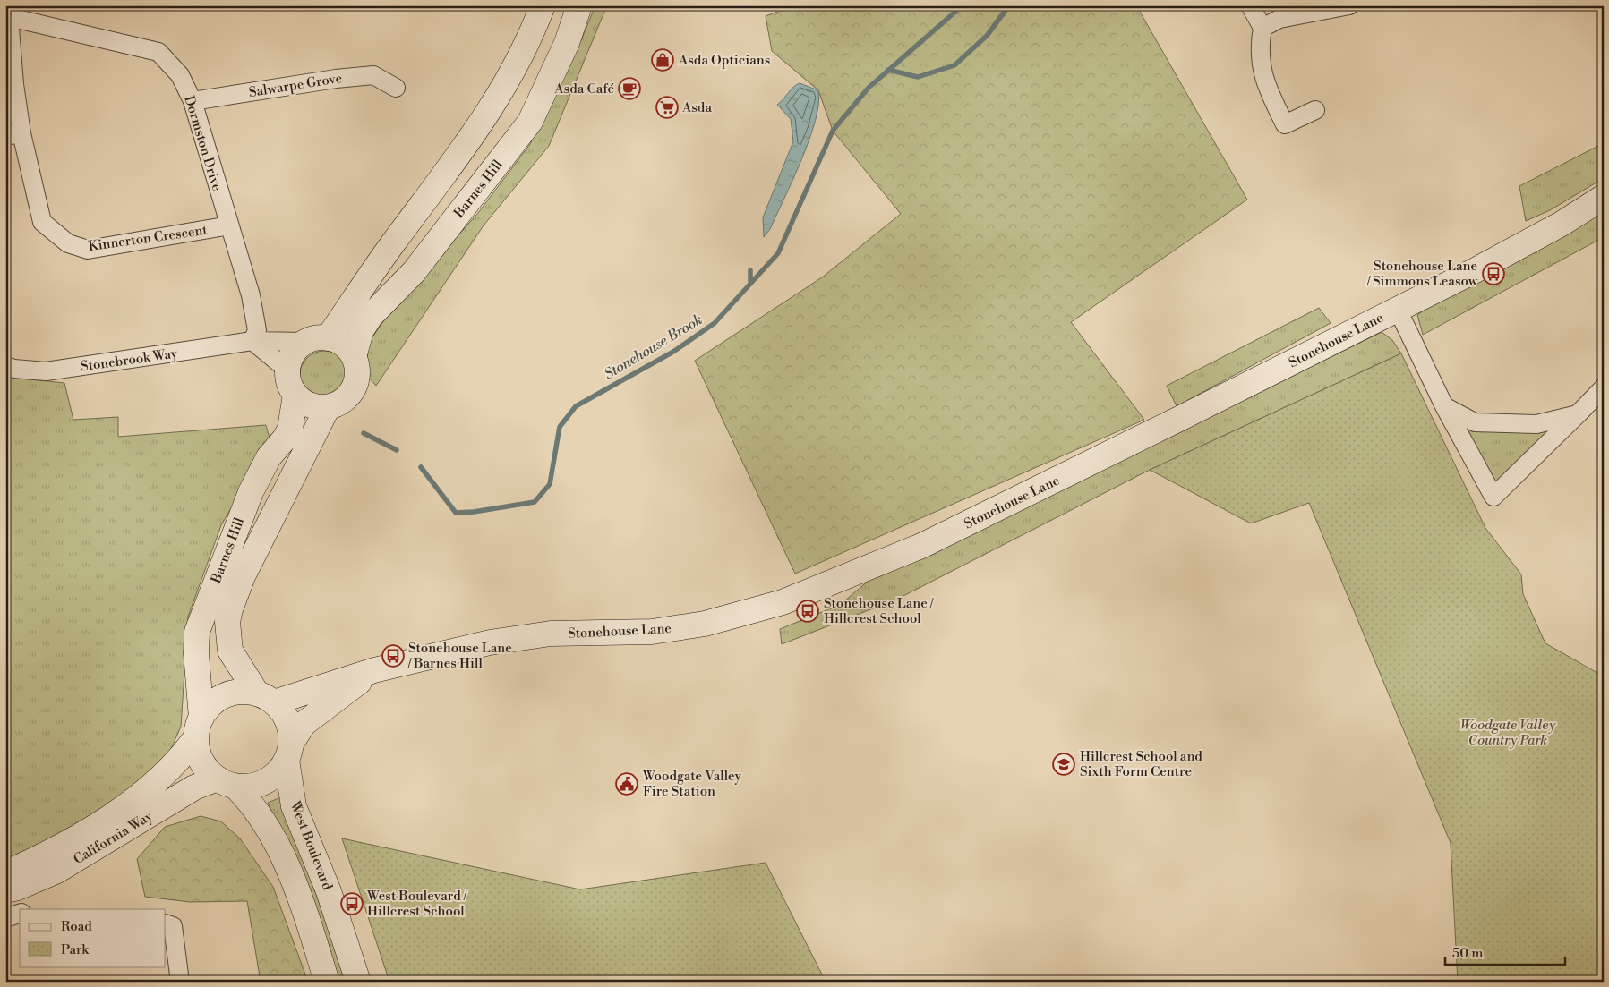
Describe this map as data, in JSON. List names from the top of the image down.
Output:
{
  "streets": {
    "main road": [
      "Barnes Hill",
      "Stonehouse Lane",
      "California Way",
      "West Boulevard"
    ],
    "street": [
      "Salwarpe Grove",
      "Dormston Drive",
      "Kinnerton Crescent",
      "Stonebrook Way"
    ]
  },
  "crossings": [
    ["Salwarpe Grove", "Dormston Drive"],
    ["Dormston Drive", "Kinnerton Crescent"],
    ["Dormston Drive", "Stonebrook Way"],
    ["Barnes Hill", "Stonehouse Lane"],
    ["Barnes Hill", "Stonebrook Way"],
    ["Barnes Hill", "California Way"],
    ["Barnes Hill", "West Boulevard"],
    ["Stonehouse Lane", "California Way"],
    ["Stonehouse Lane", "West Boulevard"],
    ["California Way", "West Boulevard"]
  ],
  "water": ["Stonehouse Brook"],
  "parks": ["Woodgate Valley Country Park"],
  "places": {
    "shop": ["Asda Opticians"],
    "cafe": ["Asda Café"],
    "supermarket": ["Asda"],
    "bus stop": [
      "Stonehouse Lane / Simmons Leasow",
      "Stonehouse Lane / Hillcrest School",
      "Stonehouse Lane / Barnes Hill",
      "West Boulevard / Hillcrest School"
    ],
    "school or university": ["Hillcrest School and Sixth Form Centre"],
    "public building": ["Woodgate Valley Fire Station"]
  },
  "legend": ["Road", "Park"],
  "scale_bar": "50 m"
}
